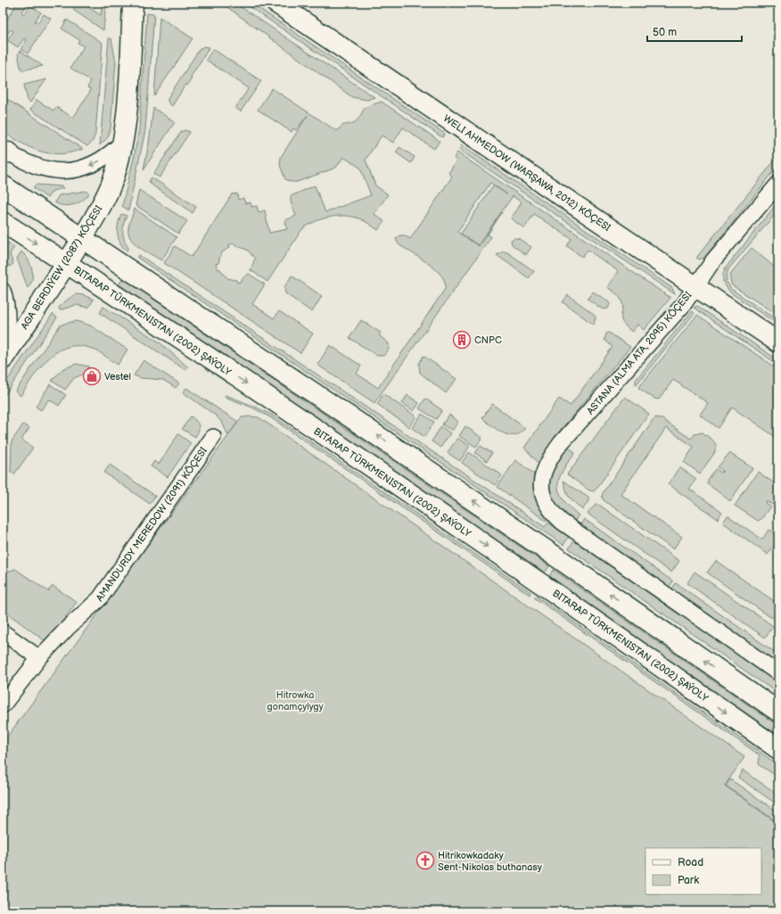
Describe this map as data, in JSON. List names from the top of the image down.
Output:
{
  "streets": {
    "main road": ["WELI AHMEDOW (WARŞAWA, 2012) KÖÇESI", "AGA BERDIÝEW (2087) KÖÇESI", "BITARAP TÜRKMENISTAN (2002) ŞAÝOLY"],
    "street": ["ASTANA (ALMA ATA, 2095) KÖÇESI", "AMANDURDY MEREDOW (2091) KÖÇESI"]
  },
  "crossings": [
    ["WELI AHMEDOW (WARŞAWA, 2012) KÖÇESI", "ASTANA (ALMA ATA, 2095) KÖÇESI"],
    ["AGA BERDIÝEW (2087) KÖÇESI", "BITARAP TÜRKMENISTAN (2002) ŞAÝOLY"]
  ],
  "parks": ["Hitrowka gonamçylygy"],
  "places": {
    "building": ["CNPC"],
    "shop": ["Vestel"],
    "church": ["Hitrikowkadaky Sent-Nikolas buthanasy"]
  },
  "legend": ["Road", "Park"],
  "scale_bar": "50 m"
}
